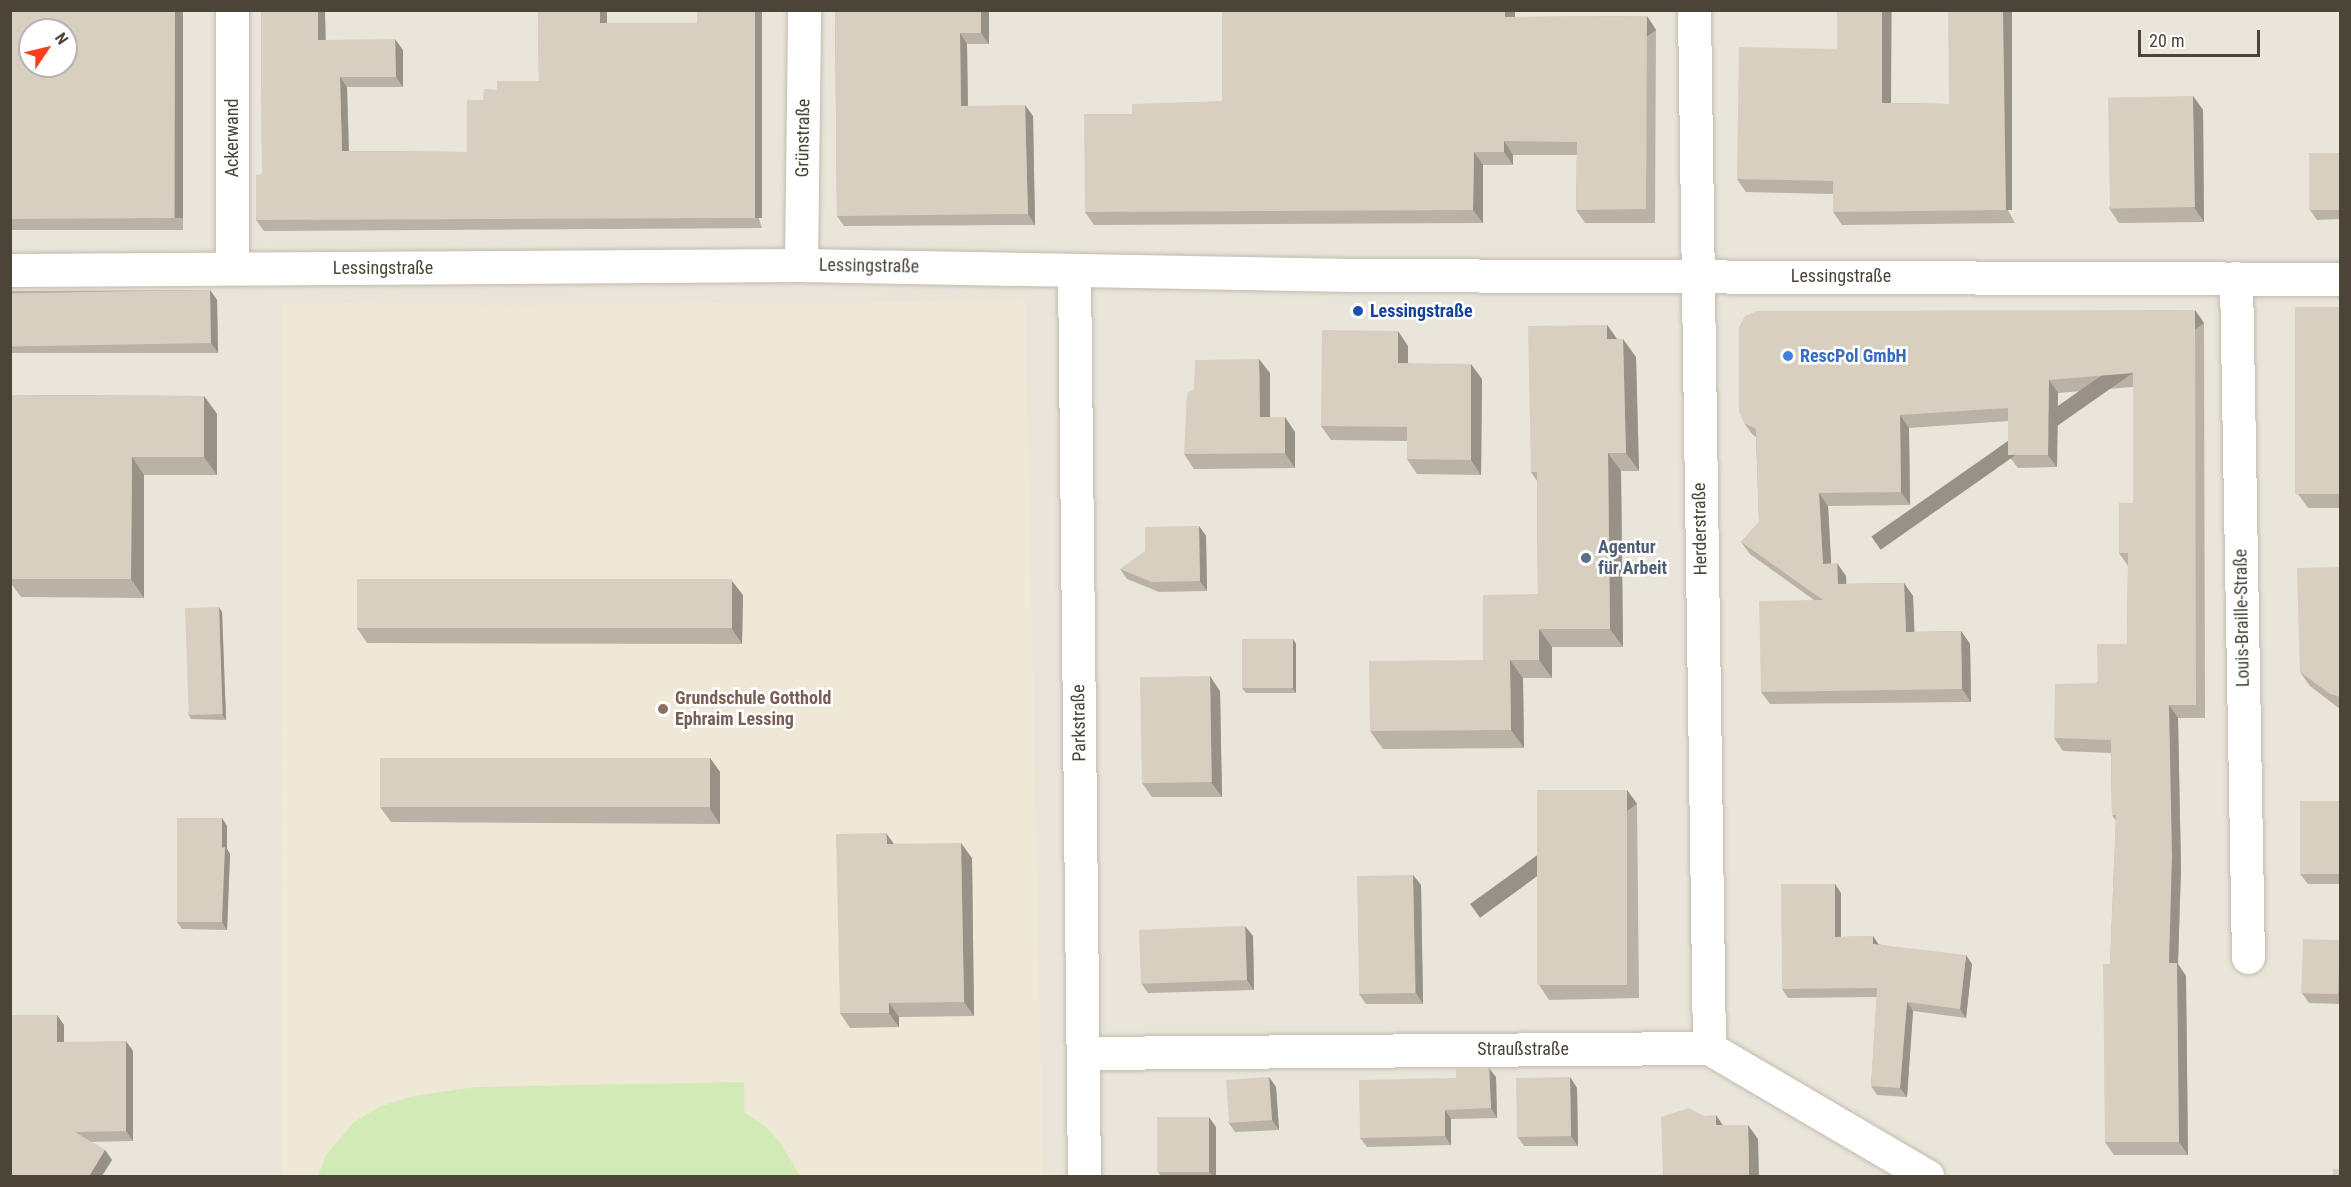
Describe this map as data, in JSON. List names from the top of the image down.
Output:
{
  "streets": {
    "street": [
      "Ackerwand",
      "Grünstraße",
      "Lessingstraße",
      "Herderstraße",
      "Louis-Braille-Straße",
      "Parkstraße",
      "Straußstraße"
    ]
  },
  "crossings": [
    ["Ackerwand", "Lessingstraße"],
    ["Grünstraße", "Lessingstraße"],
    ["Lessingstraße", "Herderstraße"],
    ["Lessingstraße", "Louis-Braille-Straße"],
    ["Lessingstraße", "Parkstraße"],
    ["Herderstraße", "Straußstraße"],
    ["Parkstraße", "Straußstraße"]
  ],
  "places": [
    "Lessingstraße",
    "RescPol GmbH",
    "Agentur für Arbeit",
    "Grundschule Gotthold Ephraim Lessing"
  ],
  "scale_bar": "20 m",
  "north": "top right"
}
